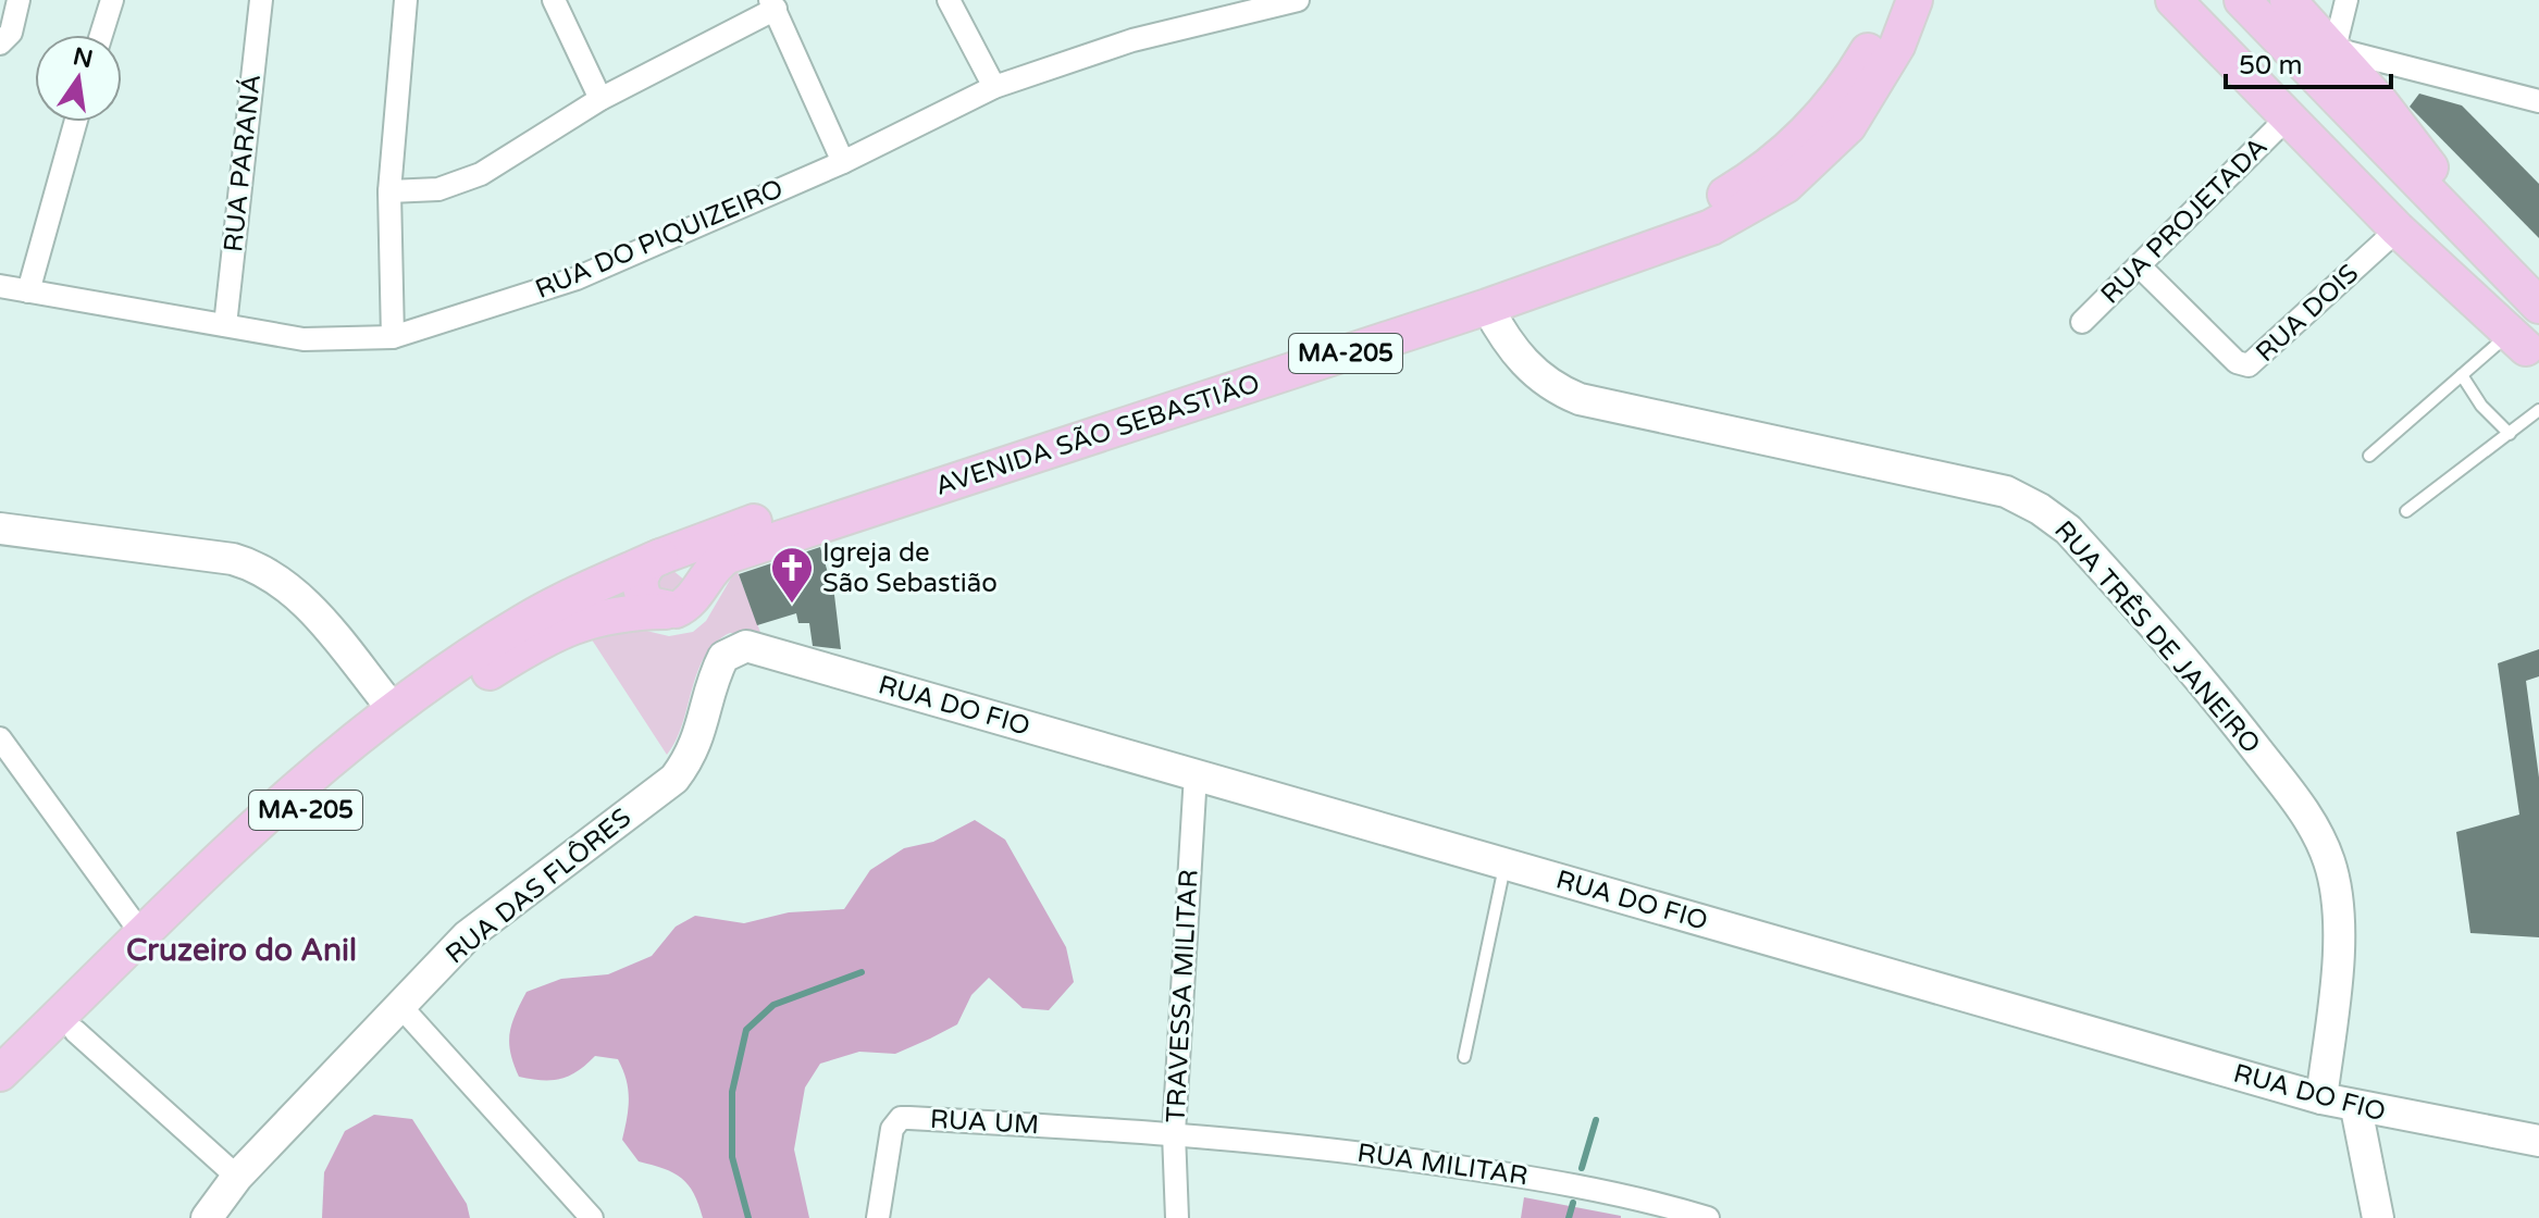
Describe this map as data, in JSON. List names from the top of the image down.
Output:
{
  "streets": {
    "main road": ["MA-205", "AVENIDA SÃO SEBASTIÃO"],
    "street": [
      "RUA PARANÁ",
      "RUA PROJETADA",
      "RUA DO PIQUIZEIRO",
      "RUA DOIS",
      "RUA TRÊS DE JANEIRO",
      "RUA DO FIO",
      "RUA DAS FLÔRES",
      "TRAVESSA MILITAR",
      "RUA UM",
      "RUA MILITAR"
    ]
  },
  "crossings": [
    ["RUA PARANÁ", "RUA DO PIQUIZEIRO"],
    ["RUA PROJETADA", "RUA DOIS"],
    ["MA-205", "AVENIDA SÃO SEBASTIÃO"],
    ["AVENIDA SÃO SEBASTIÃO", "RUA TRÊS DE JANEIRO"],
    ["RUA TRÊS DE JANEIRO", "RUA DO FIO"],
    ["RUA DO FIO", "RUA DAS FLÔRES"],
    ["RUA DO FIO", "TRAVESSA MILITAR"],
    ["TRAVESSA MILITAR", "RUA UM"],
    ["TRAVESSA MILITAR", "RUA MILITAR"],
    ["RUA UM", "RUA MILITAR"]
  ],
  "districts": ["Cruzeiro do Anil"],
  "places": {
    "church": ["Igreja de São Sebastião"]
  },
  "scale_bar": "50 m",
  "north": "top"
}
